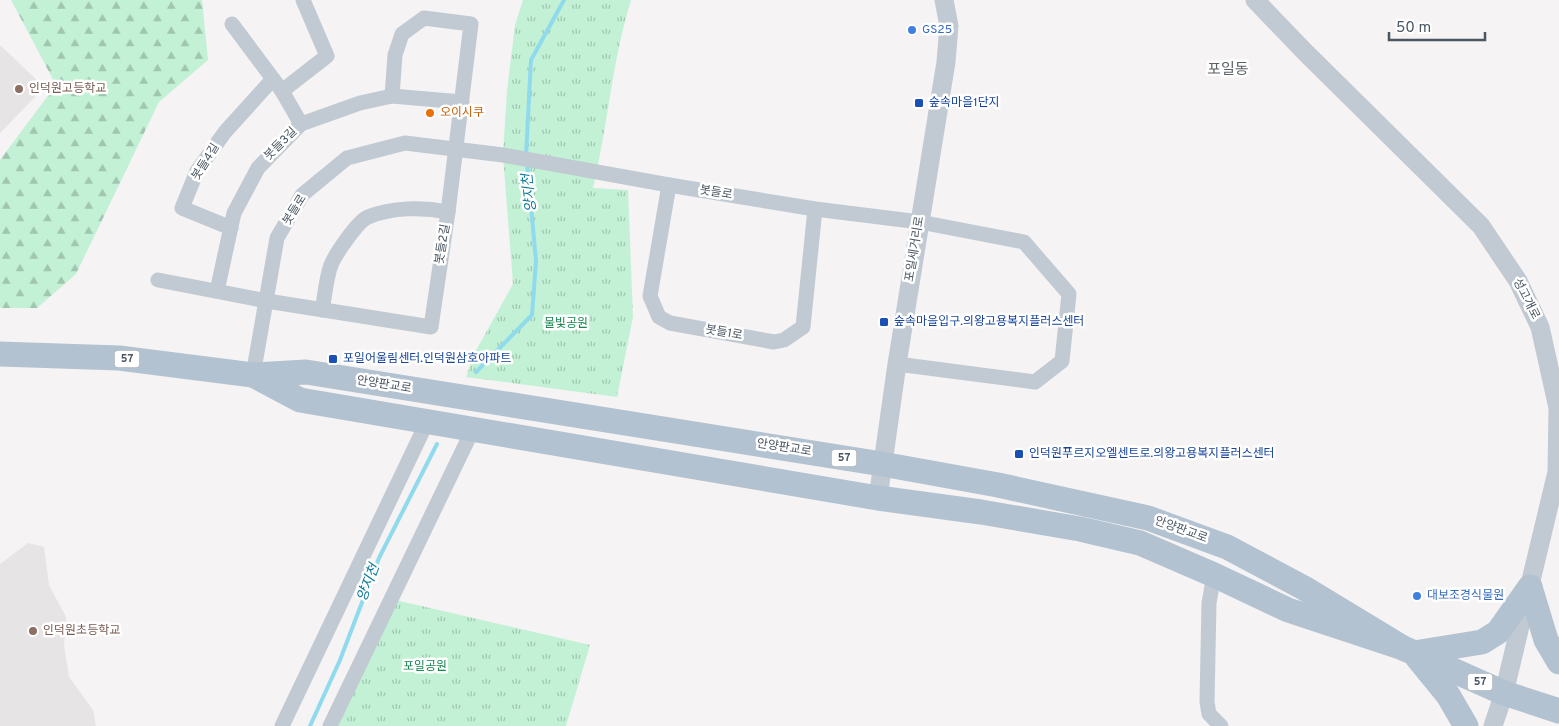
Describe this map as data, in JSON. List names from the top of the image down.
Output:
{
  "streets": {
    "main road": ["57", "안양판교로"],
    "street": [
      "봇들3길",
      "봇들4길",
      "봇들로",
      "봇들2길",
      "포일세거리로",
      "성고개로",
      "봇들1로"
    ]
  },
  "crossings": [
    ["봇들3길", "봇들4길"],
    ["봇들3길", "봇들2길"],
    ["봇들로", "봇들2길"],
    ["봇들로", "포일세거리로"],
    ["봇들로", "봇들1로"],
    ["봇들로", "안양판교로"],
    ["포일세거리로", "안양판교로"],
    ["성고개로", "안양판교로"]
  ],
  "districts": ["포일동"],
  "water": ["양지천"],
  "parks": ["물빛공원", "포일공원"],
  "places": {
    "other": [
      "GS25",
      "인덕원고등학교",
      "오이시쿠",
      "대보조경식물원",
      "인덕원초등학교"
    ],
    "transit": [
      "숲속마을1단지",
      "숲속마을입구.의왕고용복지플러스센터",
      "포일어울림센터.인덕원삼호아파트",
      "인덕원푸르지오엘센트로.의왕고용복지플러스센터"
    ]
  },
  "scale_bar": "50 m"
}
